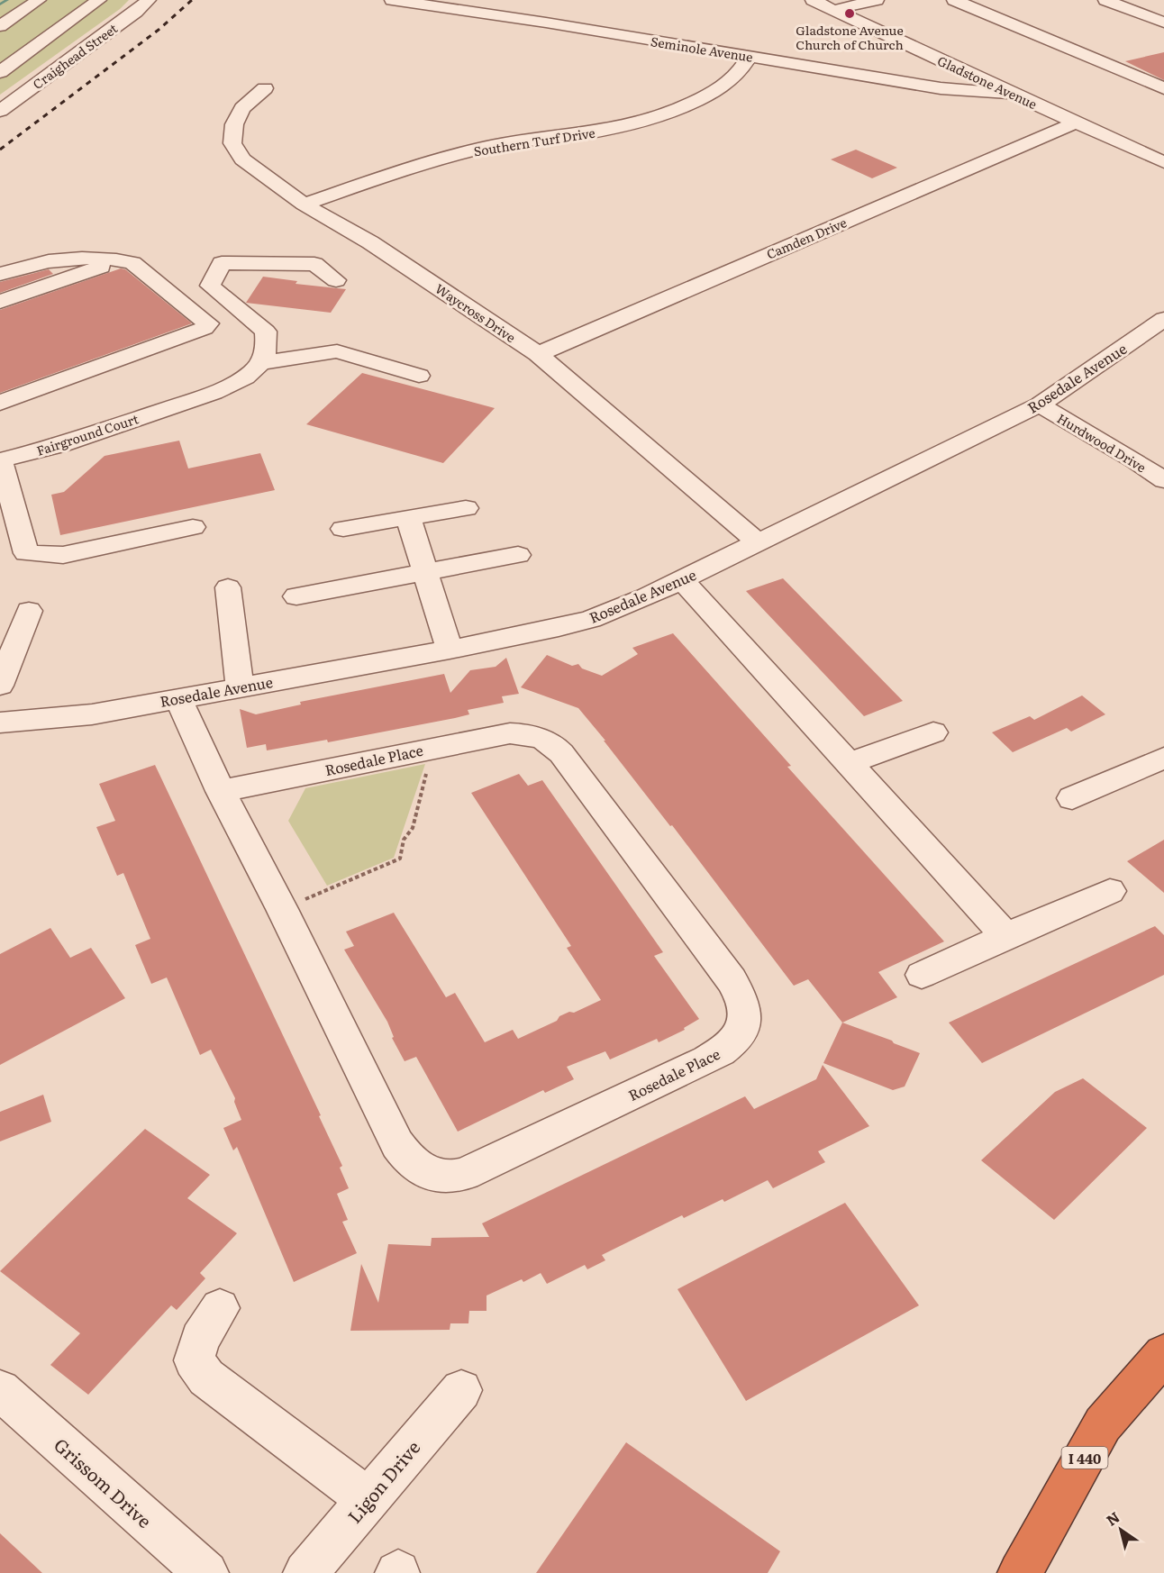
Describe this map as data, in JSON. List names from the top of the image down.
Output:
{
  "streets": {
    "highway": ["I 440"],
    "street": [
      "Seminole Avenue",
      "Craighead Street",
      "Gladstone Avenue",
      "Southern Turf Drive",
      "Camden Drive",
      "Waycross Drive",
      "Rosedale Avenue",
      "Fairground Court",
      "Hurdwood Drive",
      "Rosedale Place",
      "Ligon Drive",
      "Grissom Drive"
    ]
  },
  "crossings": [
    ["Seminole Avenue", "Gladstone Avenue"],
    ["Seminole Avenue", "Southern Turf Drive"],
    ["Gladstone Avenue", "Camden Drive"],
    ["Southern Turf Drive", "Waycross Drive"],
    ["Camden Drive", "Waycross Drive"],
    ["Waycross Drive", "Rosedale Avenue"],
    ["Rosedale Avenue", "Hurdwood Drive"],
    ["Rosedale Avenue", "Rosedale Place"]
  ],
  "places": ["Gladstone Avenue Church of Church"],
  "north": "top left"
}
